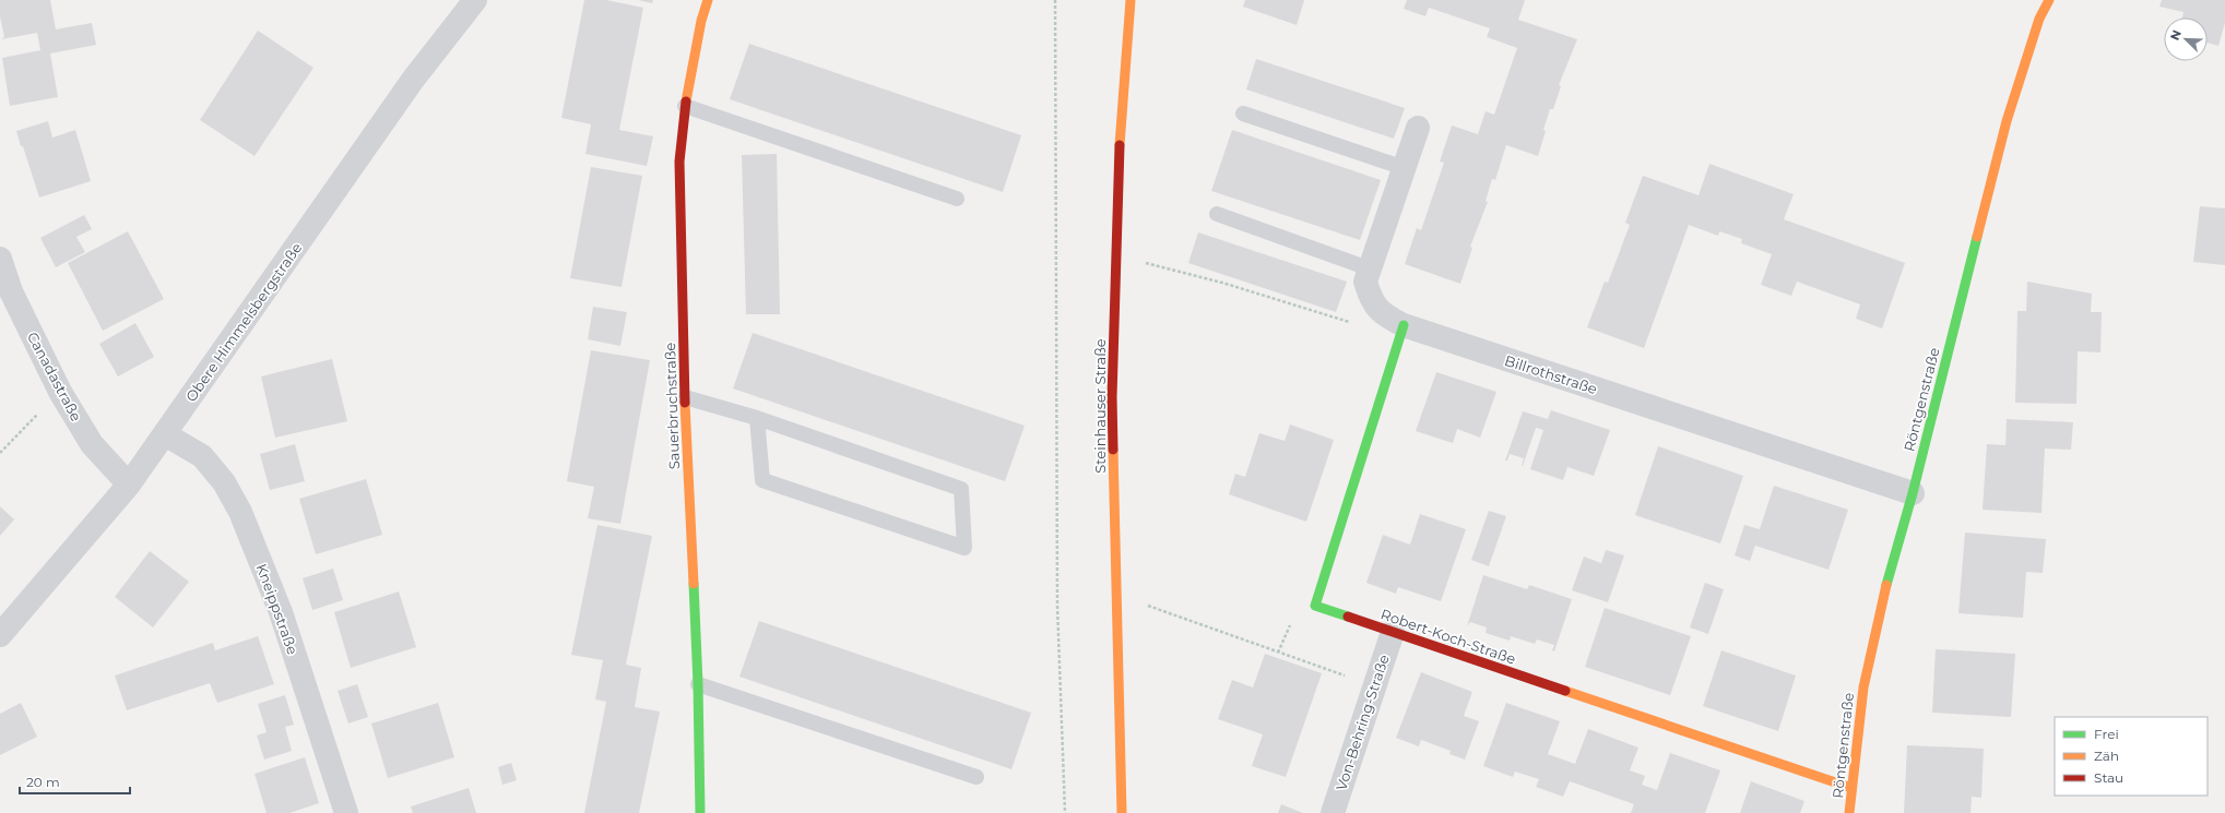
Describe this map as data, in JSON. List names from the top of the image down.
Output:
{
  "streets": {
    "street": [
      "Obere Himmelsbergstraße",
      "Billrothstraße",
      "Canadastraße",
      "Röntgenstraße",
      "Sauerbruchstraße",
      "Steinhauser Straße",
      "Kneippstraße",
      "Robert-Koch-Straße",
      "Von-Behring-Straße"
    ]
  },
  "crossings": [
    ["Obere Himmelsbergstraße", "Canadastraße"],
    ["Obere Himmelsbergstraße", "Kneippstraße"],
    ["Billrothstraße", "Röntgenstraße"],
    ["Billrothstraße", "Robert-Koch-Straße"],
    ["Röntgenstraße", "Robert-Koch-Straße"],
    ["Robert-Koch-Straße", "Von-Behring-Straße"]
  ],
  "legend": ["Frei", "Zäh", "Stau"],
  "scale_bar": "20 m",
  "north": "top left"
}
